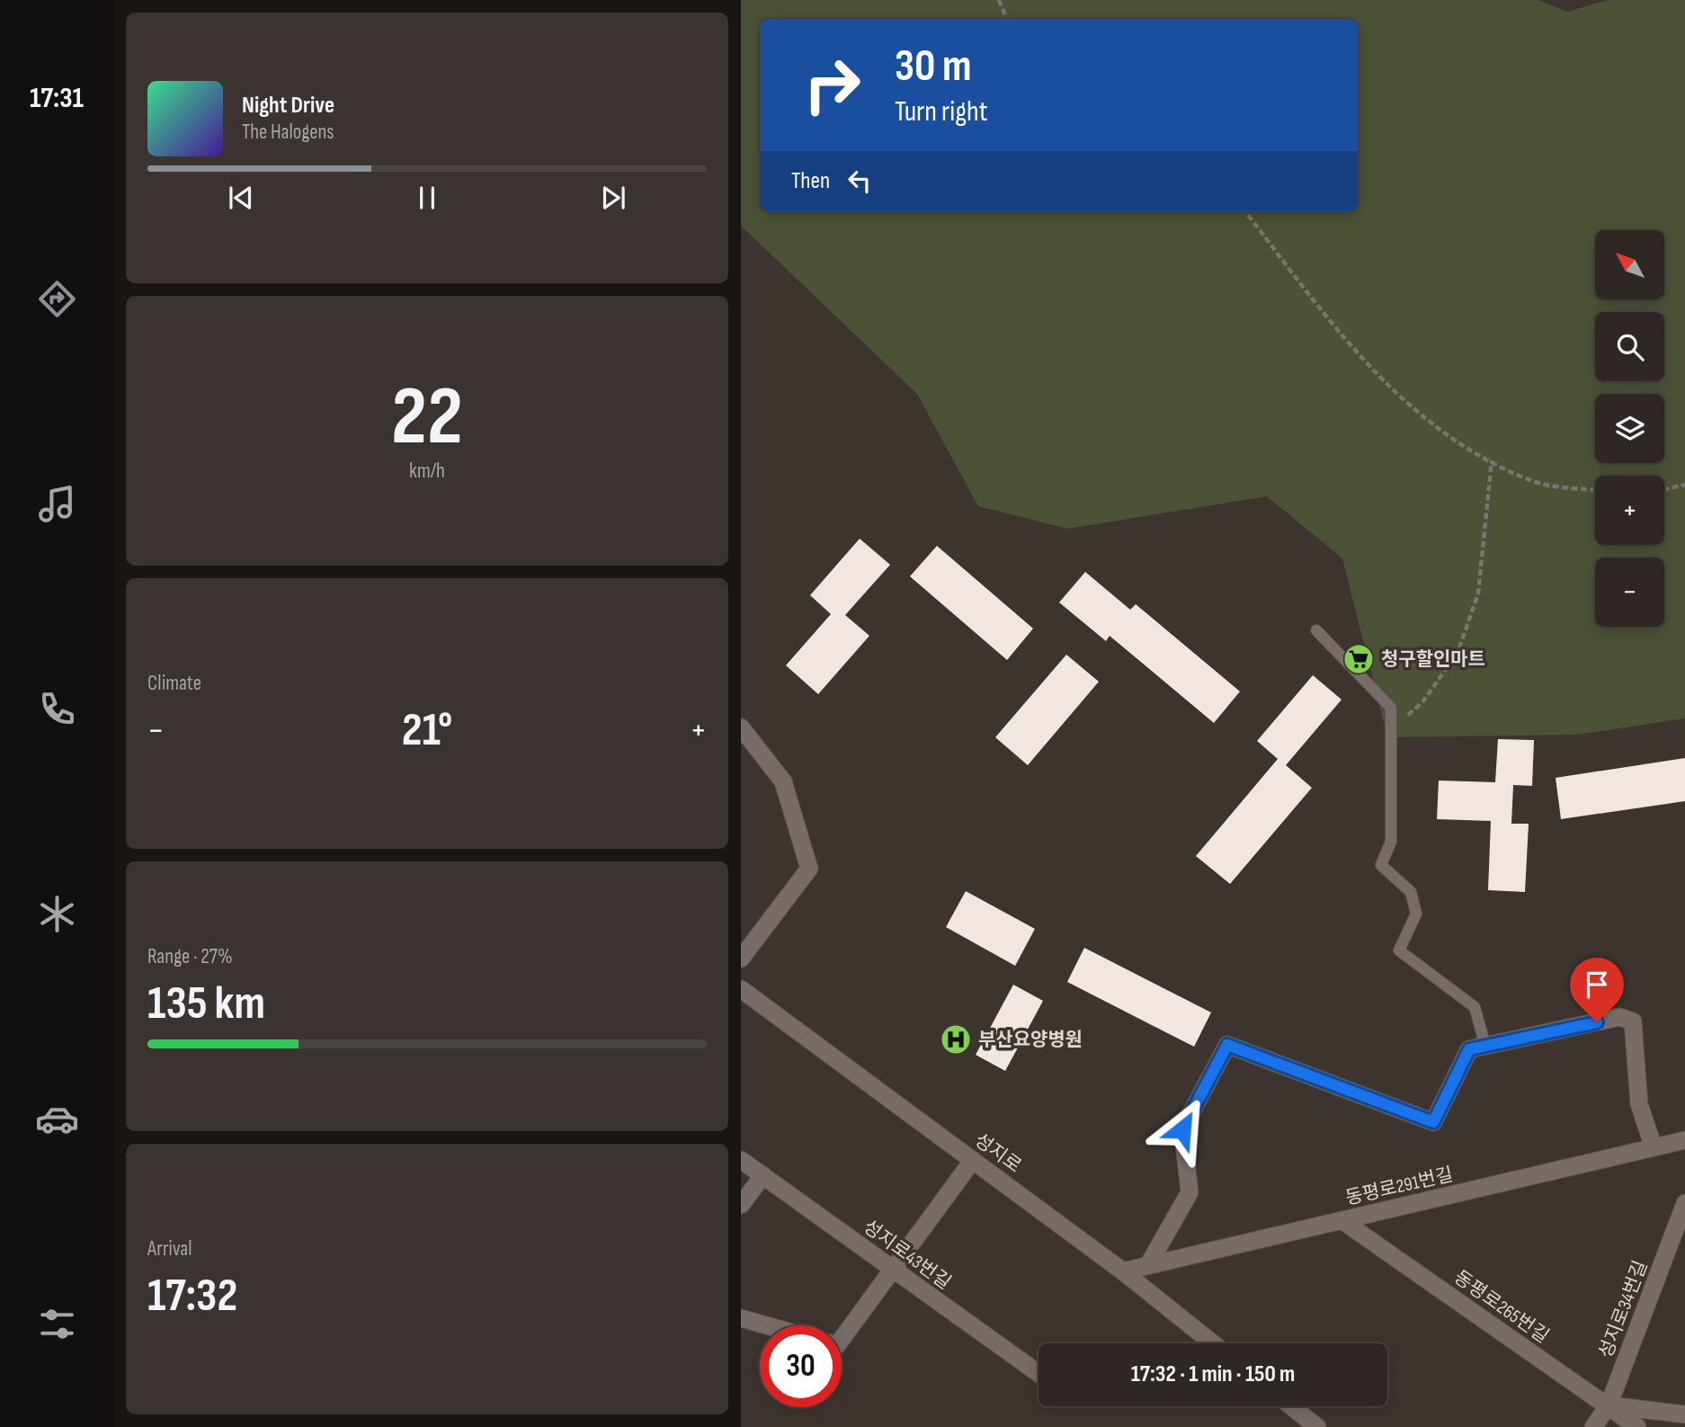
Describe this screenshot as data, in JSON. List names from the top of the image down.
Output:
{
  "streets": {
    "street": [
      "성지로",
      "동평로291번길",
      "성지로43번길",
      "동평로265번길",
      "성지로34번길"
    ]
  },
  "crossings": [
    ["성지로", "동평로291번길"],
    ["동평로291번길", "동평로265번길"],
    ["동평로265번길", "성지로34번길"]
  ],
  "places": {
    "supermarket": ["청구할인마트"],
    "hospital": ["부산요양병원"]
  },
  "north": "top left",
  "page": {
    "tabs": "17:31",
    "turn": ["30 m", "Turn right"],
    "song": ["Night Drive", "The Halogens"],
    "then": "Then",
    "map_buttons": ["+", "−"],
    "tile": [
      ["22", "km/h"],
      "Climate",
      ["Range · 27%", "135 km"],
      ["Arrival", "17:32"]
    ],
    "heat": ["−", "21°", "+"],
    "limit": "30",
    "trip": "17:32 · 1 min · 150 m"
  }
}
